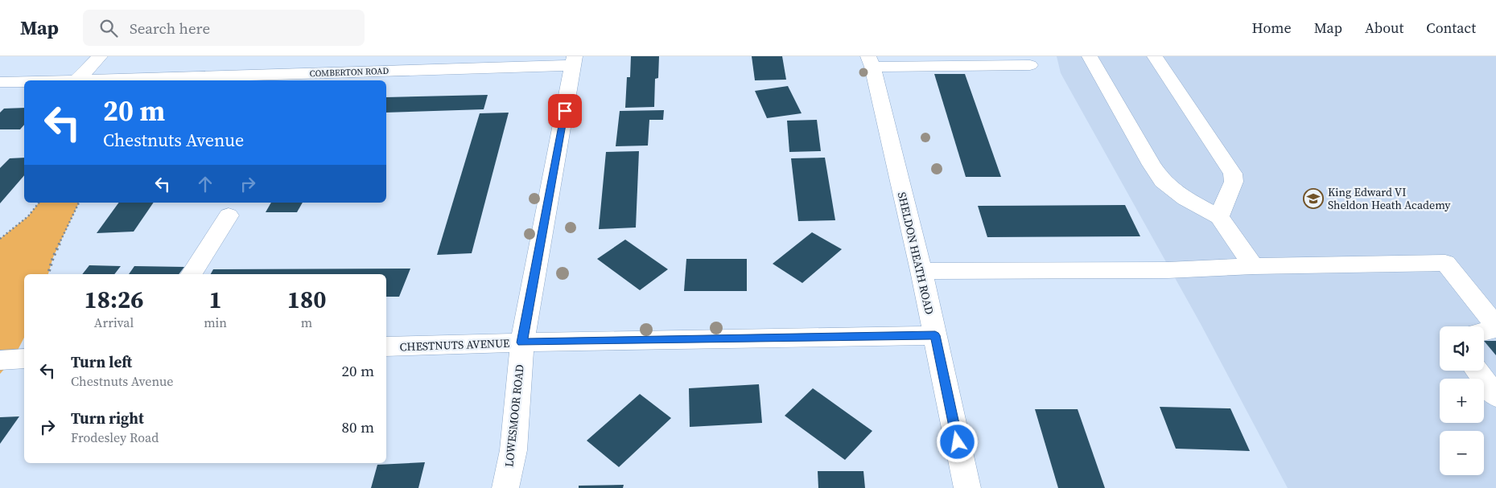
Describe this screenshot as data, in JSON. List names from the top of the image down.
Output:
{
  "streets": {
    "street": [
      "COMBERTON ROAD",
      "SHELDON HEATH ROAD",
      "CHESTNUTS AVENUE",
      "LOWESMOOR ROAD"
    ]
  },
  "crossings": [
    ["COMBERTON ROAD", "LOWESMOOR ROAD"],
    ["SHELDON HEATH ROAD", "CHESTNUTS AVENUE"],
    ["CHESTNUTS AVENUE", "LOWESMOOR ROAD"]
  ],
  "places": {
    "school or university": ["King Edward VI Sheldon Heath Academy"]
  },
  "page": {
    "header": "Map",
    "search": "Search here",
    "nav": [
      "Home",
      "Map",
      "About",
      "Contact"
    ],
    "turn": ["20 m", "Chestnuts Avenue"],
    "eta": [
      "18:26",
      "Arrival",
      "1",
      "min",
      "180",
      "m"
    ],
    "map_buttons": ["+", "−"],
    "list": [
      {
        "name": "Turn left",
        "note": "Chestnuts Avenue",
        "value": "20 m"
      },
      {
        "name": "Turn right",
        "note": "Frodesley Road",
        "value": "80 m"
      }
    ]
  }
}
